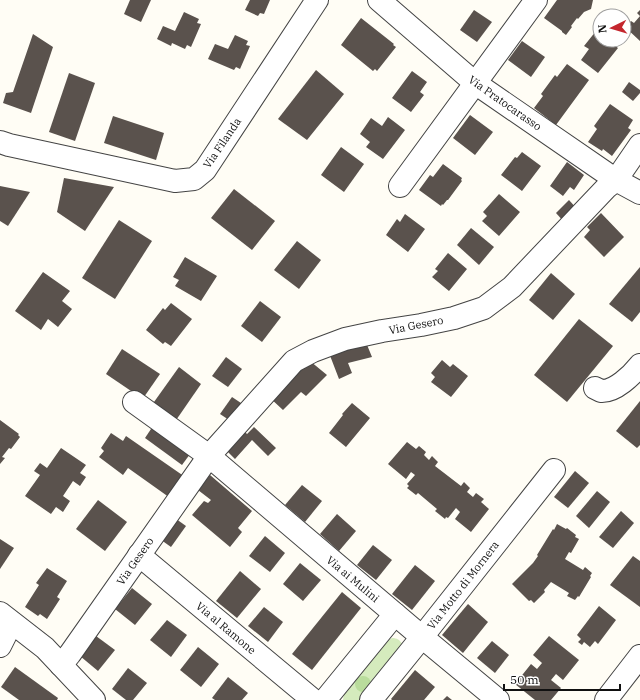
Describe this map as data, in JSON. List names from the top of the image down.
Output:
{
  "streets": {
    "street": [
      "Via Pratocarasso",
      "Via Filanda",
      "Via Gesero",
      "Via ai Mulini",
      "Via Motto di Mornera",
      "Via al Ramone"
    ]
  },
  "crossings": [
    ["Via Pratocarasso", "Via Gesero"],
    ["Via Gesero", "Via ai Mulini"],
    ["Via Gesero", "Via al Ramone"],
    ["Via ai Mulini", "Via Motto di Mornera"]
  ],
  "scale_bar": "50 m",
  "north": "left"
}
